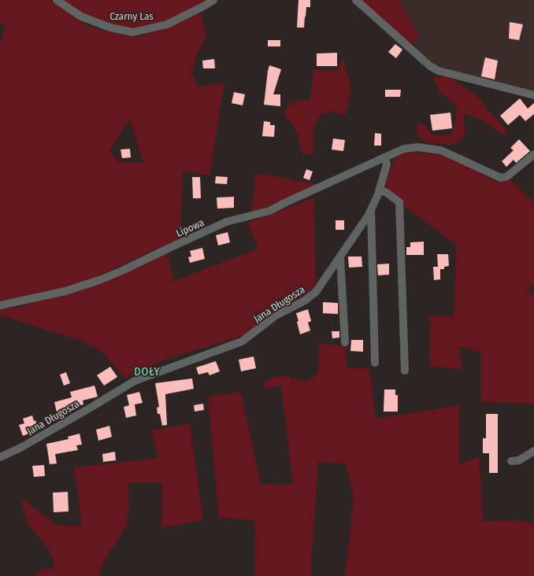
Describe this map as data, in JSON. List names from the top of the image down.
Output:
{
  "streets": {
    "street": ["Lipowa", "Jana Długosza"]
  },
  "crossings": [
    ["Lipowa", "Jana Długosza"]
  ],
  "districts": ["DOŁY"],
  "parks": ["Czarny Las"]
}
